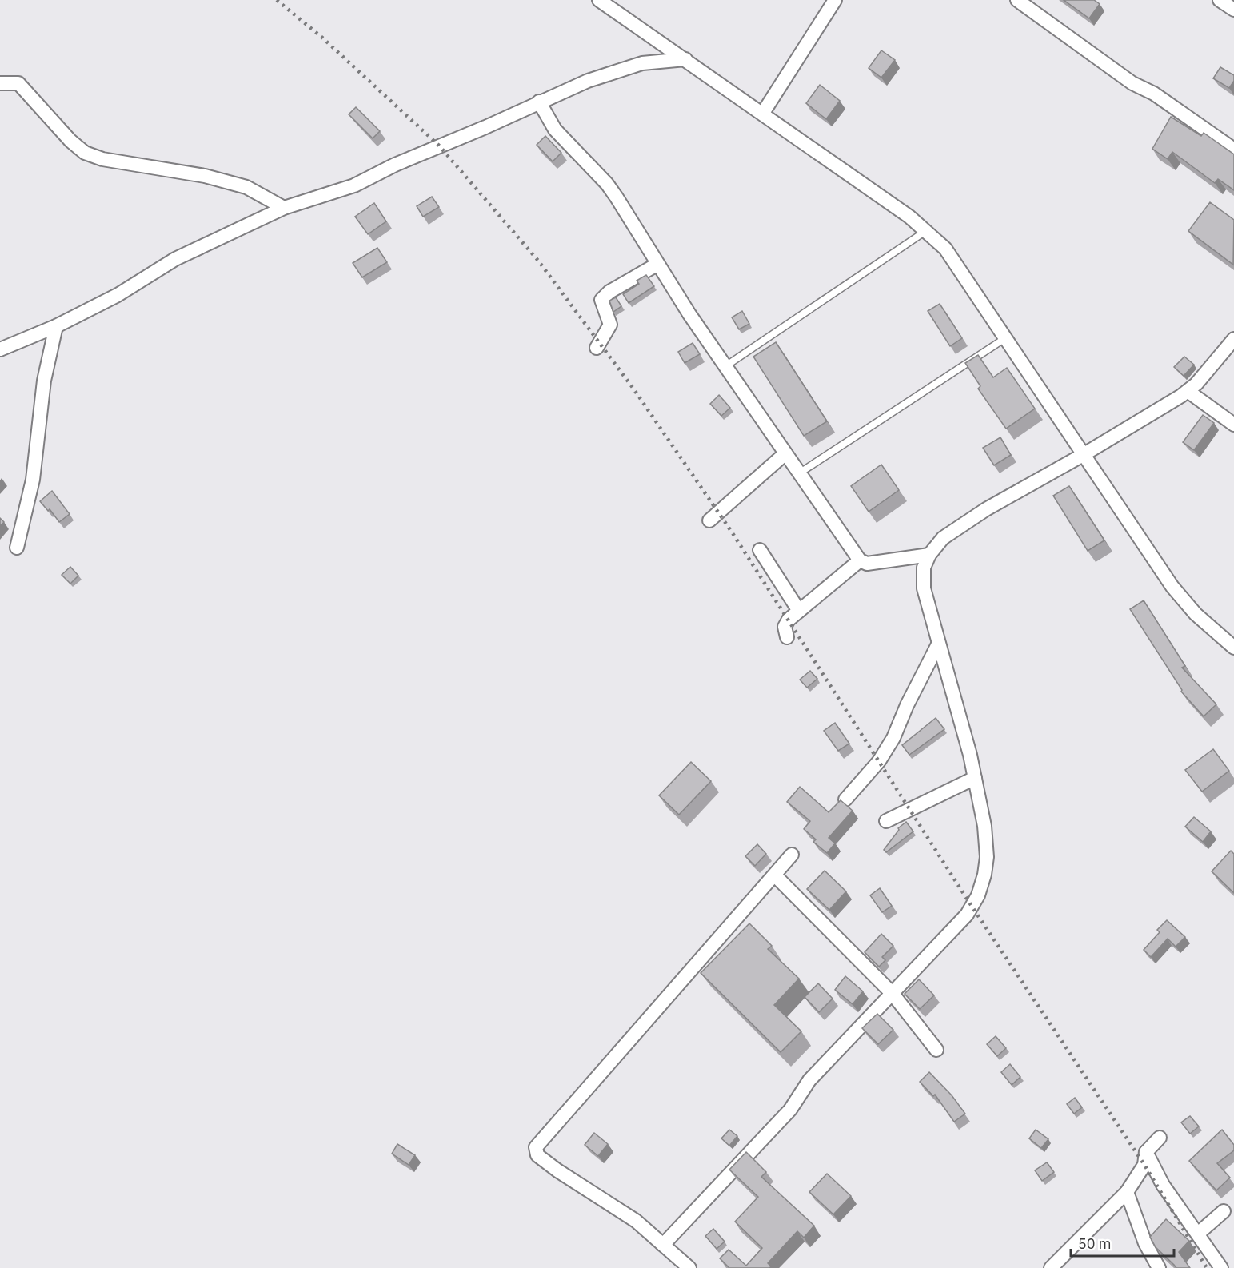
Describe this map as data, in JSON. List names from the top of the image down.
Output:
{
  "scale_bar": "50 m"
}
